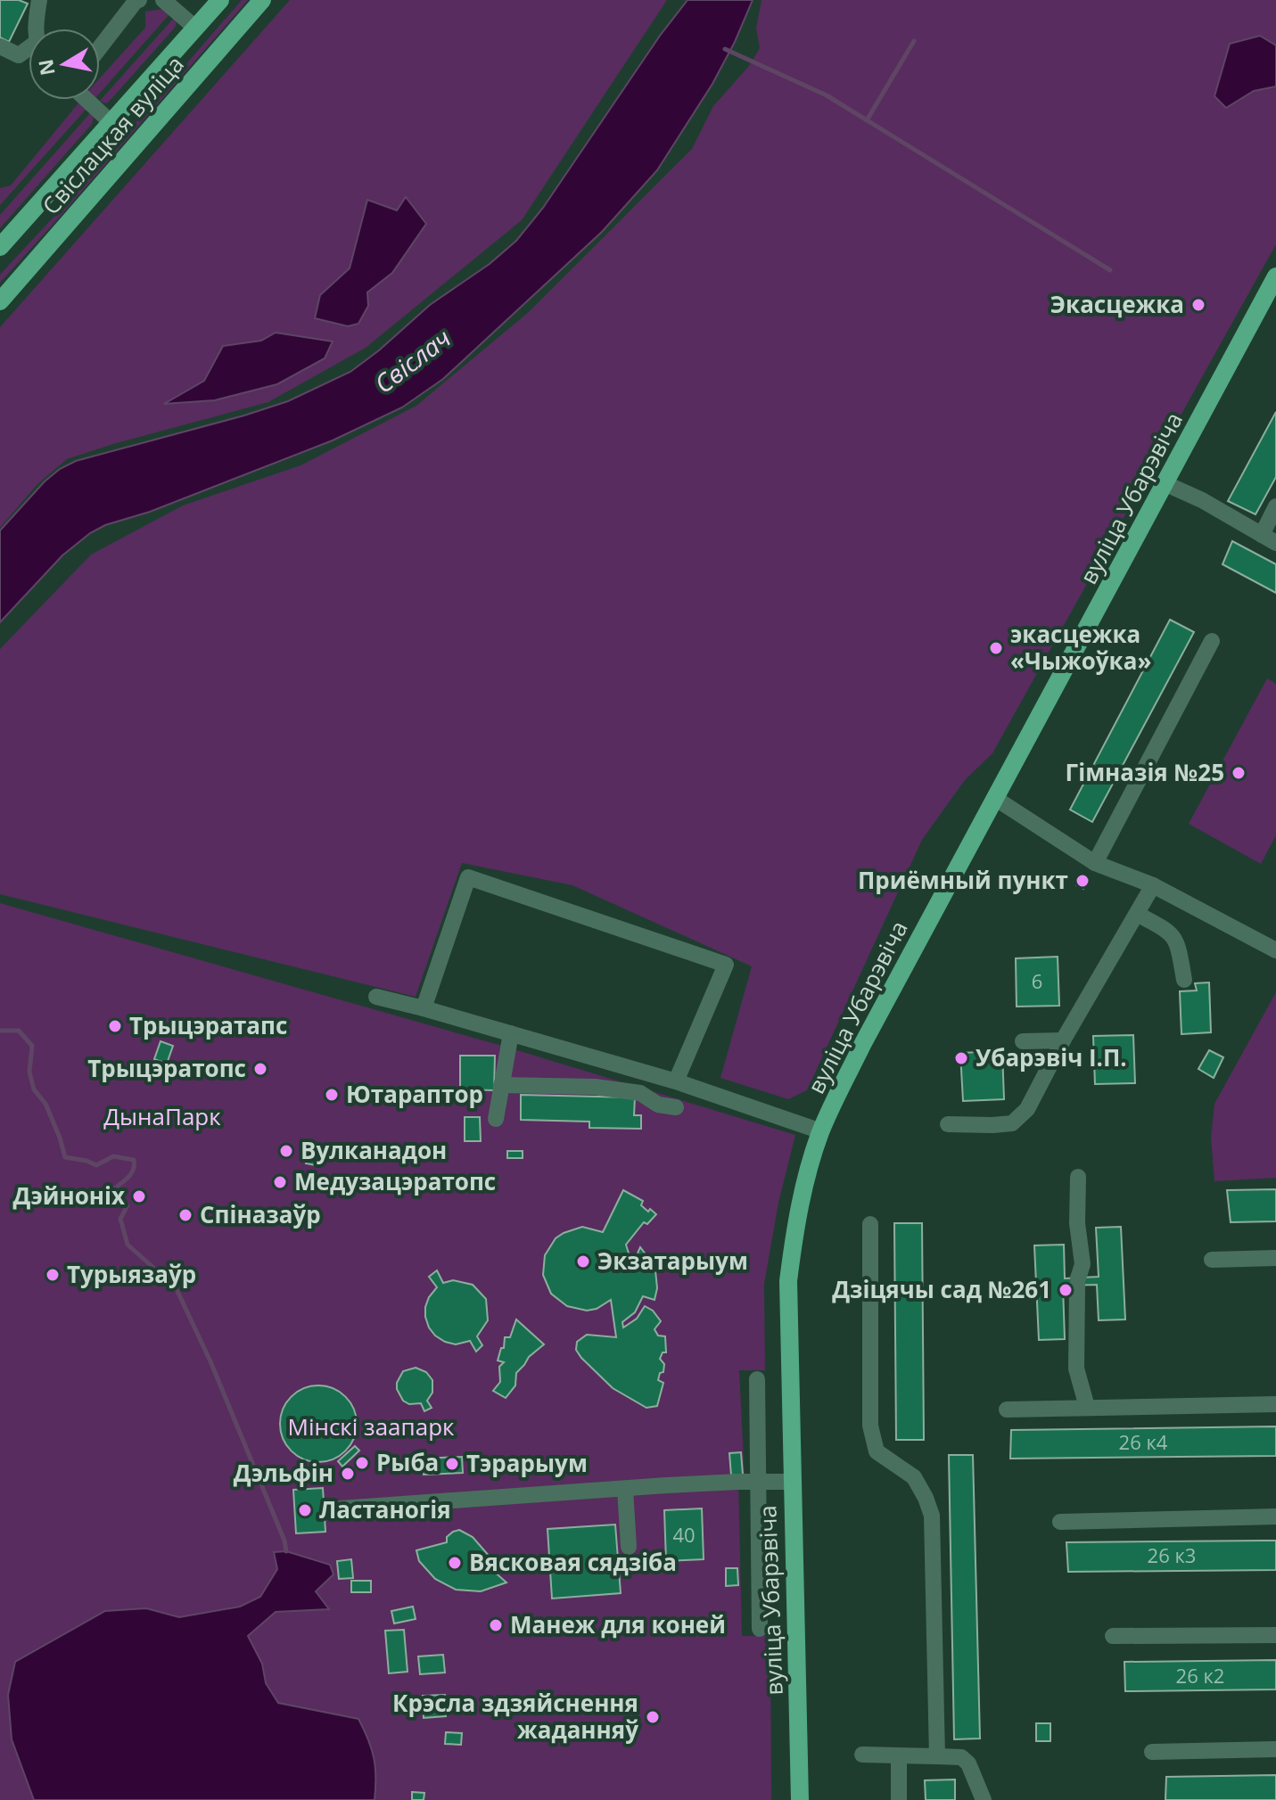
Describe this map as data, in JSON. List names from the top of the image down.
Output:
{
  "streets": {
    "main road": ["Свіслацкая вуліца", "вуліца Убарэвіча"]
  },
  "water": ["Свіслач"],
  "parks": ["ДынаПарк", "Мінскі заапарк"],
  "places": [
    "Экасцежка",
    "экасцежка «Чыжоўка»",
    "Гімназія №25",
    "Приёмный пункт",
    "Трыцэратапс",
    "Убарэвіч І.П.",
    "Трыцэратопс",
    "Ютараптор",
    "Вулканадон",
    "Медузацэратопс",
    "Дэйноніх",
    "Спіназаўр",
    "Экзатарыум",
    "Турыязаўр",
    "Дзіцячы сад №261",
    "Рыба",
    "Тэрарыум",
    "Дэльфін",
    "Ластаногія",
    "Вясковая сядзіба",
    "Манеж для коней",
    "Крэсла здзяйснення жаданняў"
  ],
  "house_numbers": [
    "6",
    "26 к4",
    "40",
    "26 к3",
    "26 к2"
  ],
  "north": "left"
}
